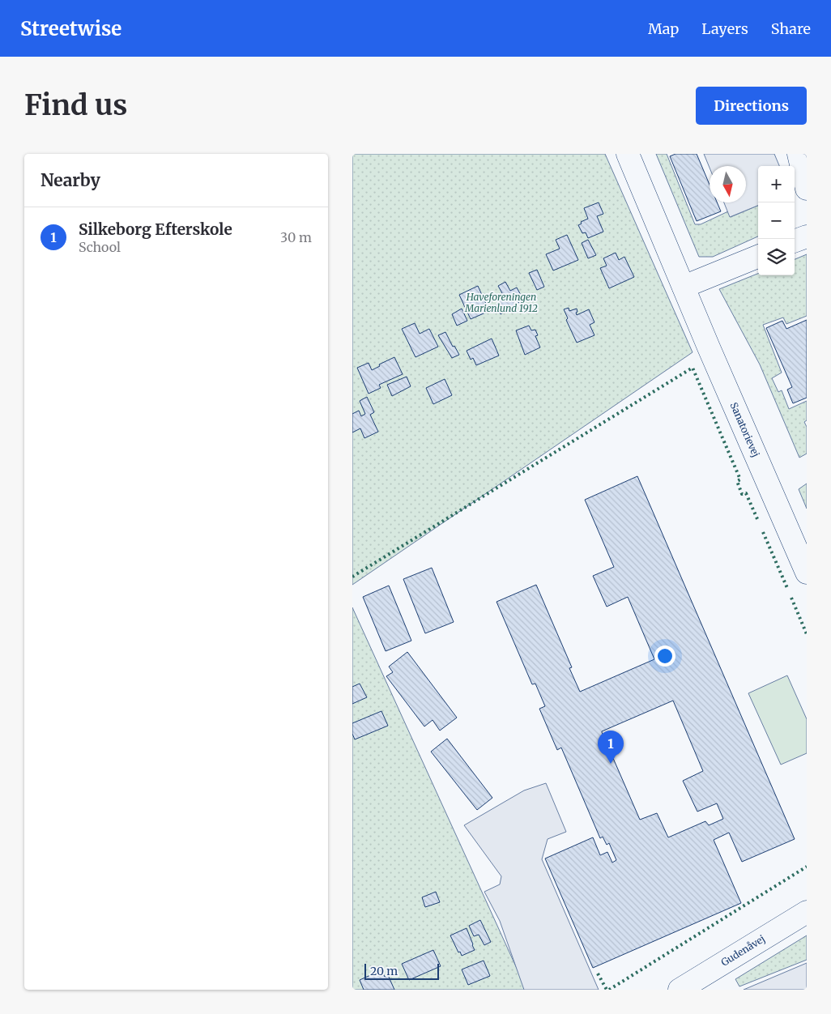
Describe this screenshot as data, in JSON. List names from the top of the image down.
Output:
{
  "streets": {
    "street": ["Sanatorievej", "Gudenåvej"]
  },
  "parks": ["Haveforeningen Marienlund 1912"],
  "scale_bar": "20 m",
  "north": "bottom",
  "page": {
    "header": "Streetwise",
    "nav": ["Map", "Layers", "Share"],
    "buttons": "Directions",
    "title": "Find us",
    "heading": "Nearby",
    "map_buttons": ["+", "−"],
    "list": [
      {
        "mark": "1",
        "name": "Silkeborg Efterskole",
        "note": "School",
        "value": "30 m"
      }
    ],
    "pins": "1",
    "scale": "20 m"
  }
}
